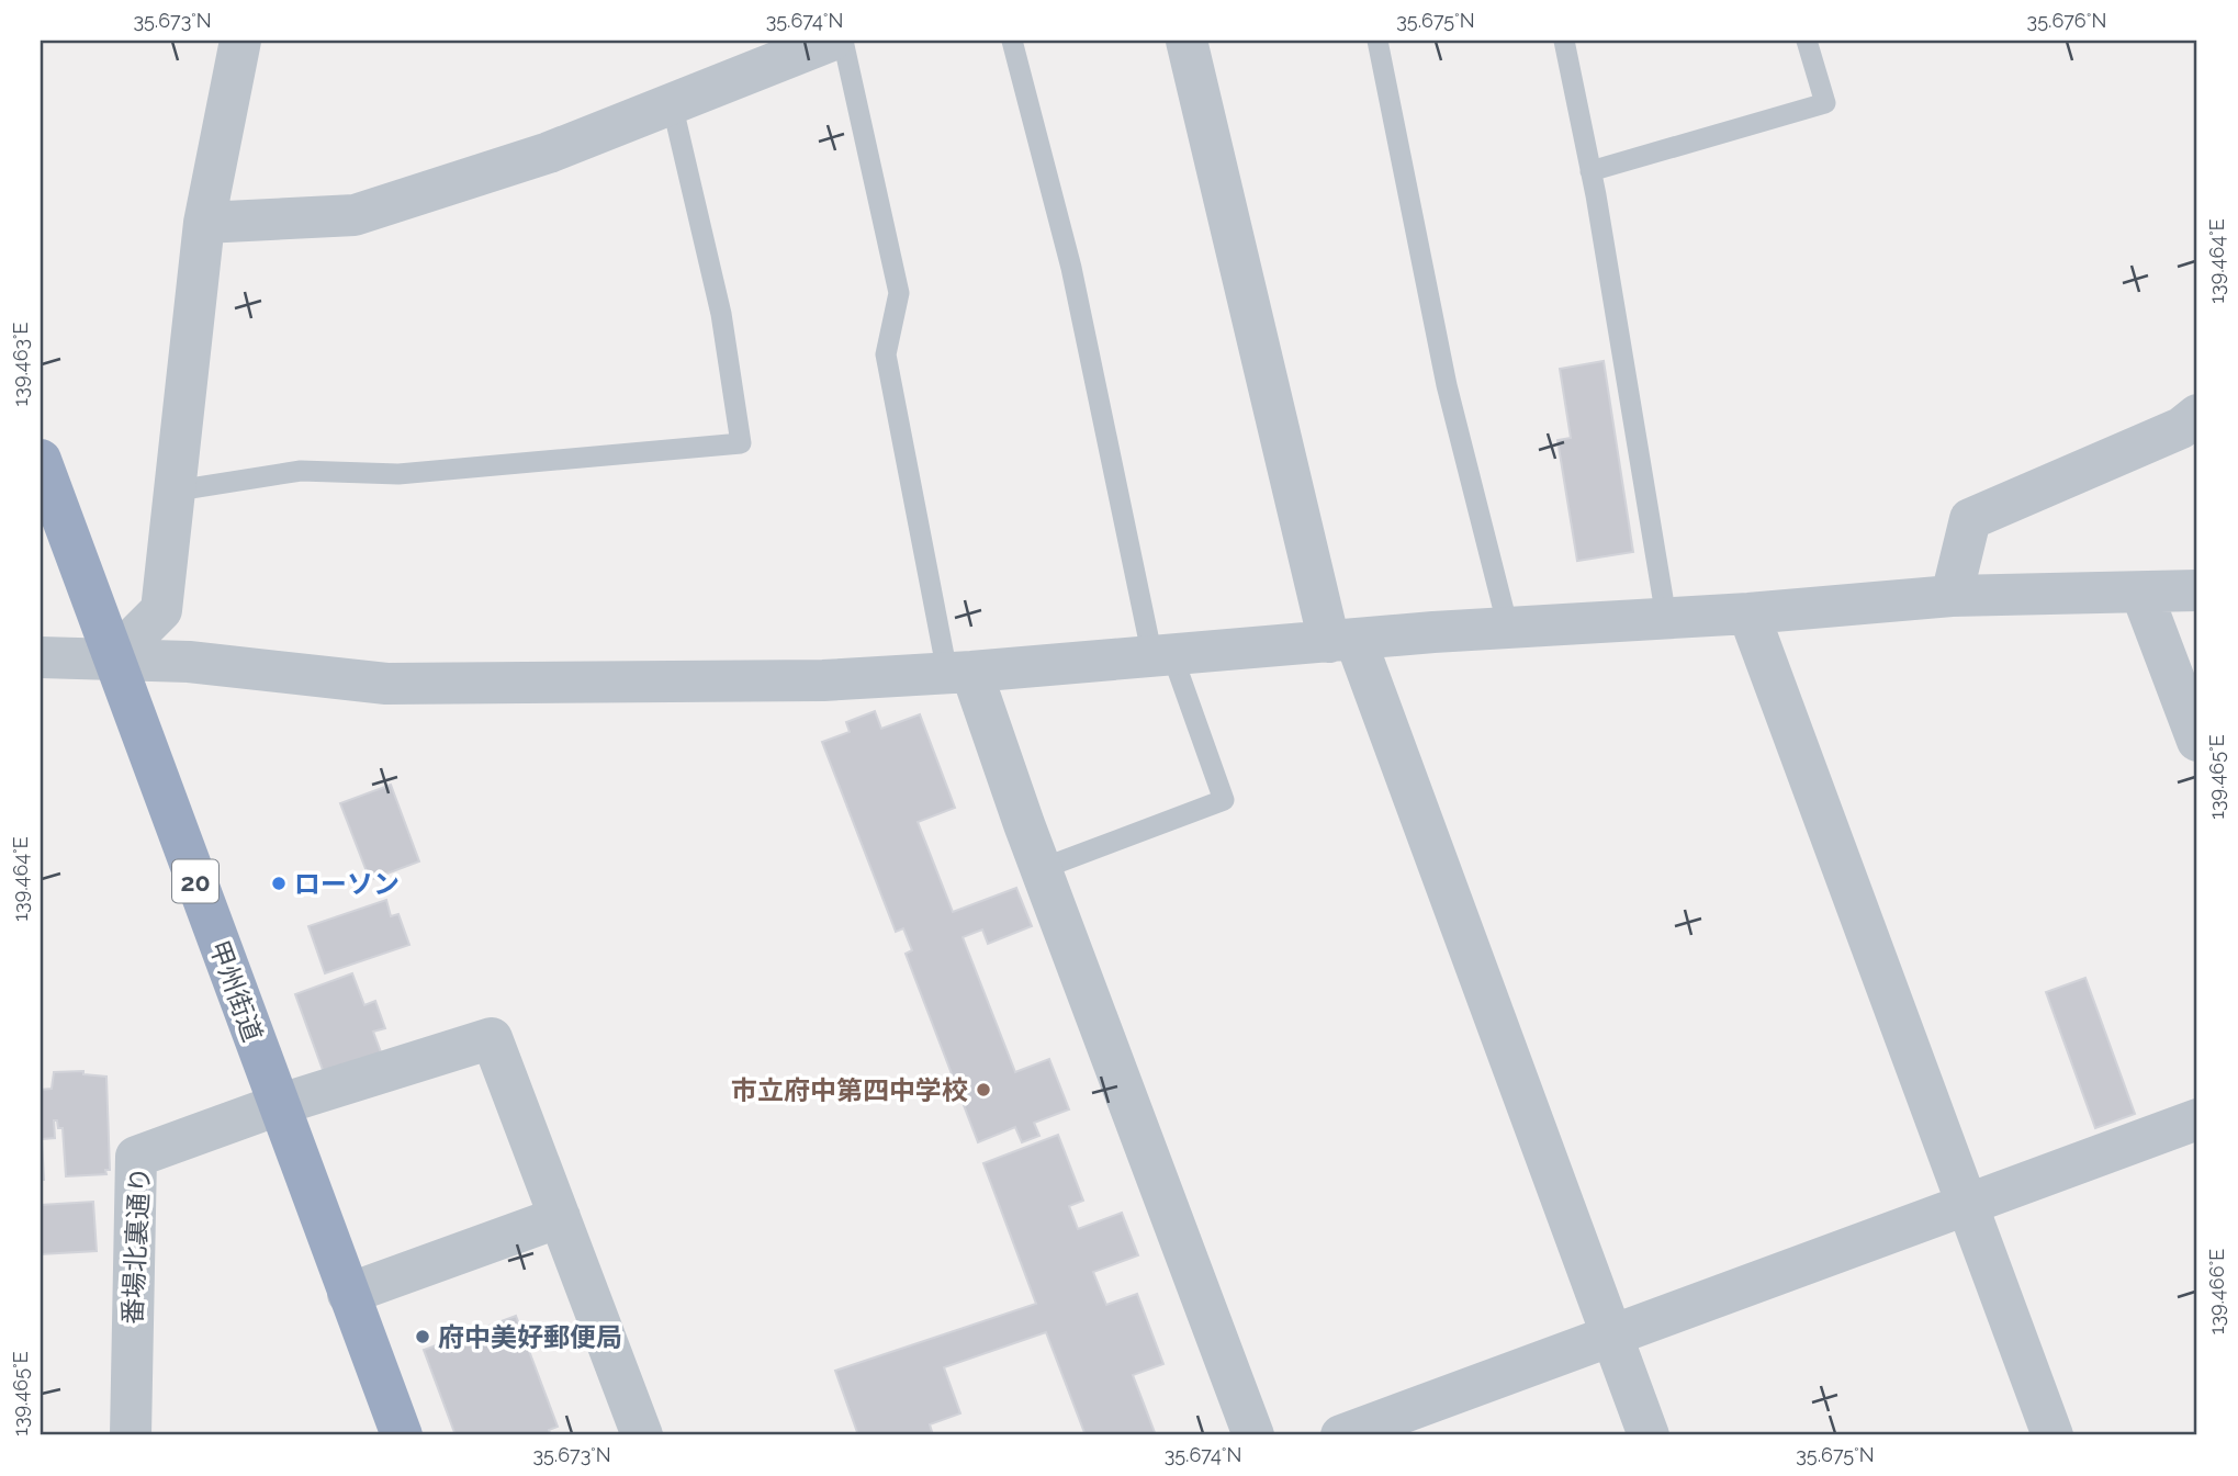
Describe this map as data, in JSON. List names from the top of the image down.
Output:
{
  "streets": {
    "highway": ["20", "甲州街道"],
    "street": ["番場北裏通り"]
  },
  "crossings": [
    ["甲州街道", "番場北裏通り"]
  ],
  "places": ["ローソン", "市立府中第四中学校", "府中美好郵便局"],
  "coordinates": [
    "35.673°N",
    "35.674°N",
    "35.675°N",
    "35.676°N",
    "139.464°E",
    "139.463°E",
    "139.465°E",
    "139.466°E"
  ]
}
